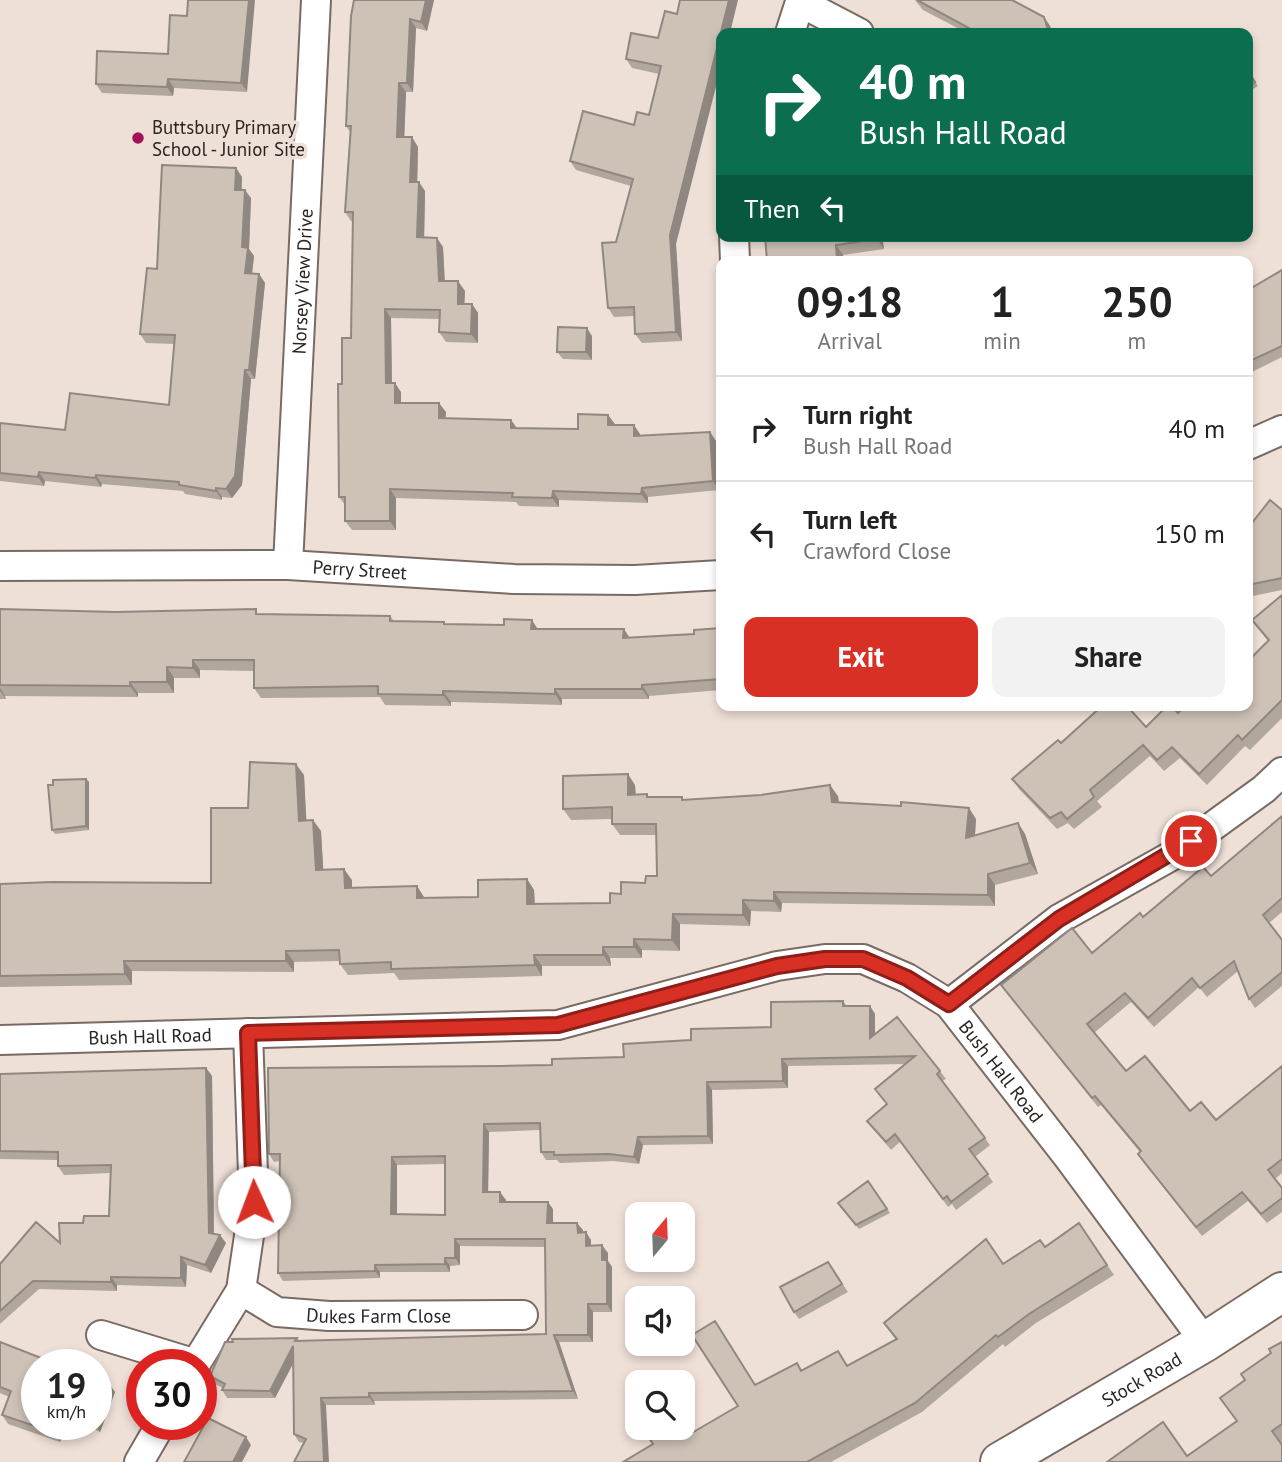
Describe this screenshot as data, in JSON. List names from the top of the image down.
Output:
{
  "streets": {
    "main road": ["Stock Road"],
    "street": [
      "Norsey View Drive",
      "Perry Street",
      "Bush Hall Road",
      "Dukes Farm Close"
    ]
  },
  "crossings": [
    ["Norsey View Drive", "Perry Street"],
    ["Bush Hall Road", "Stock Road"]
  ],
  "places": ["Buttsbury Primary School - Junior Site"],
  "north": "top",
  "page": {
    "turn": ["40 m", "Bush Hall Road"],
    "then": "Then",
    "eta": [
      "09:18",
      "Arrival",
      "1",
      "min",
      "250",
      "m"
    ],
    "list": [
      {
        "name": "Turn right",
        "note": "Bush Hall Road",
        "value": "40 m"
      },
      {
        "name": "Turn left",
        "note": "Crawford Close",
        "value": "150 m"
      }
    ],
    "buttons": ["Exit", "Share"],
    "speed": "19 km/h",
    "limit": "30"
  }
}
